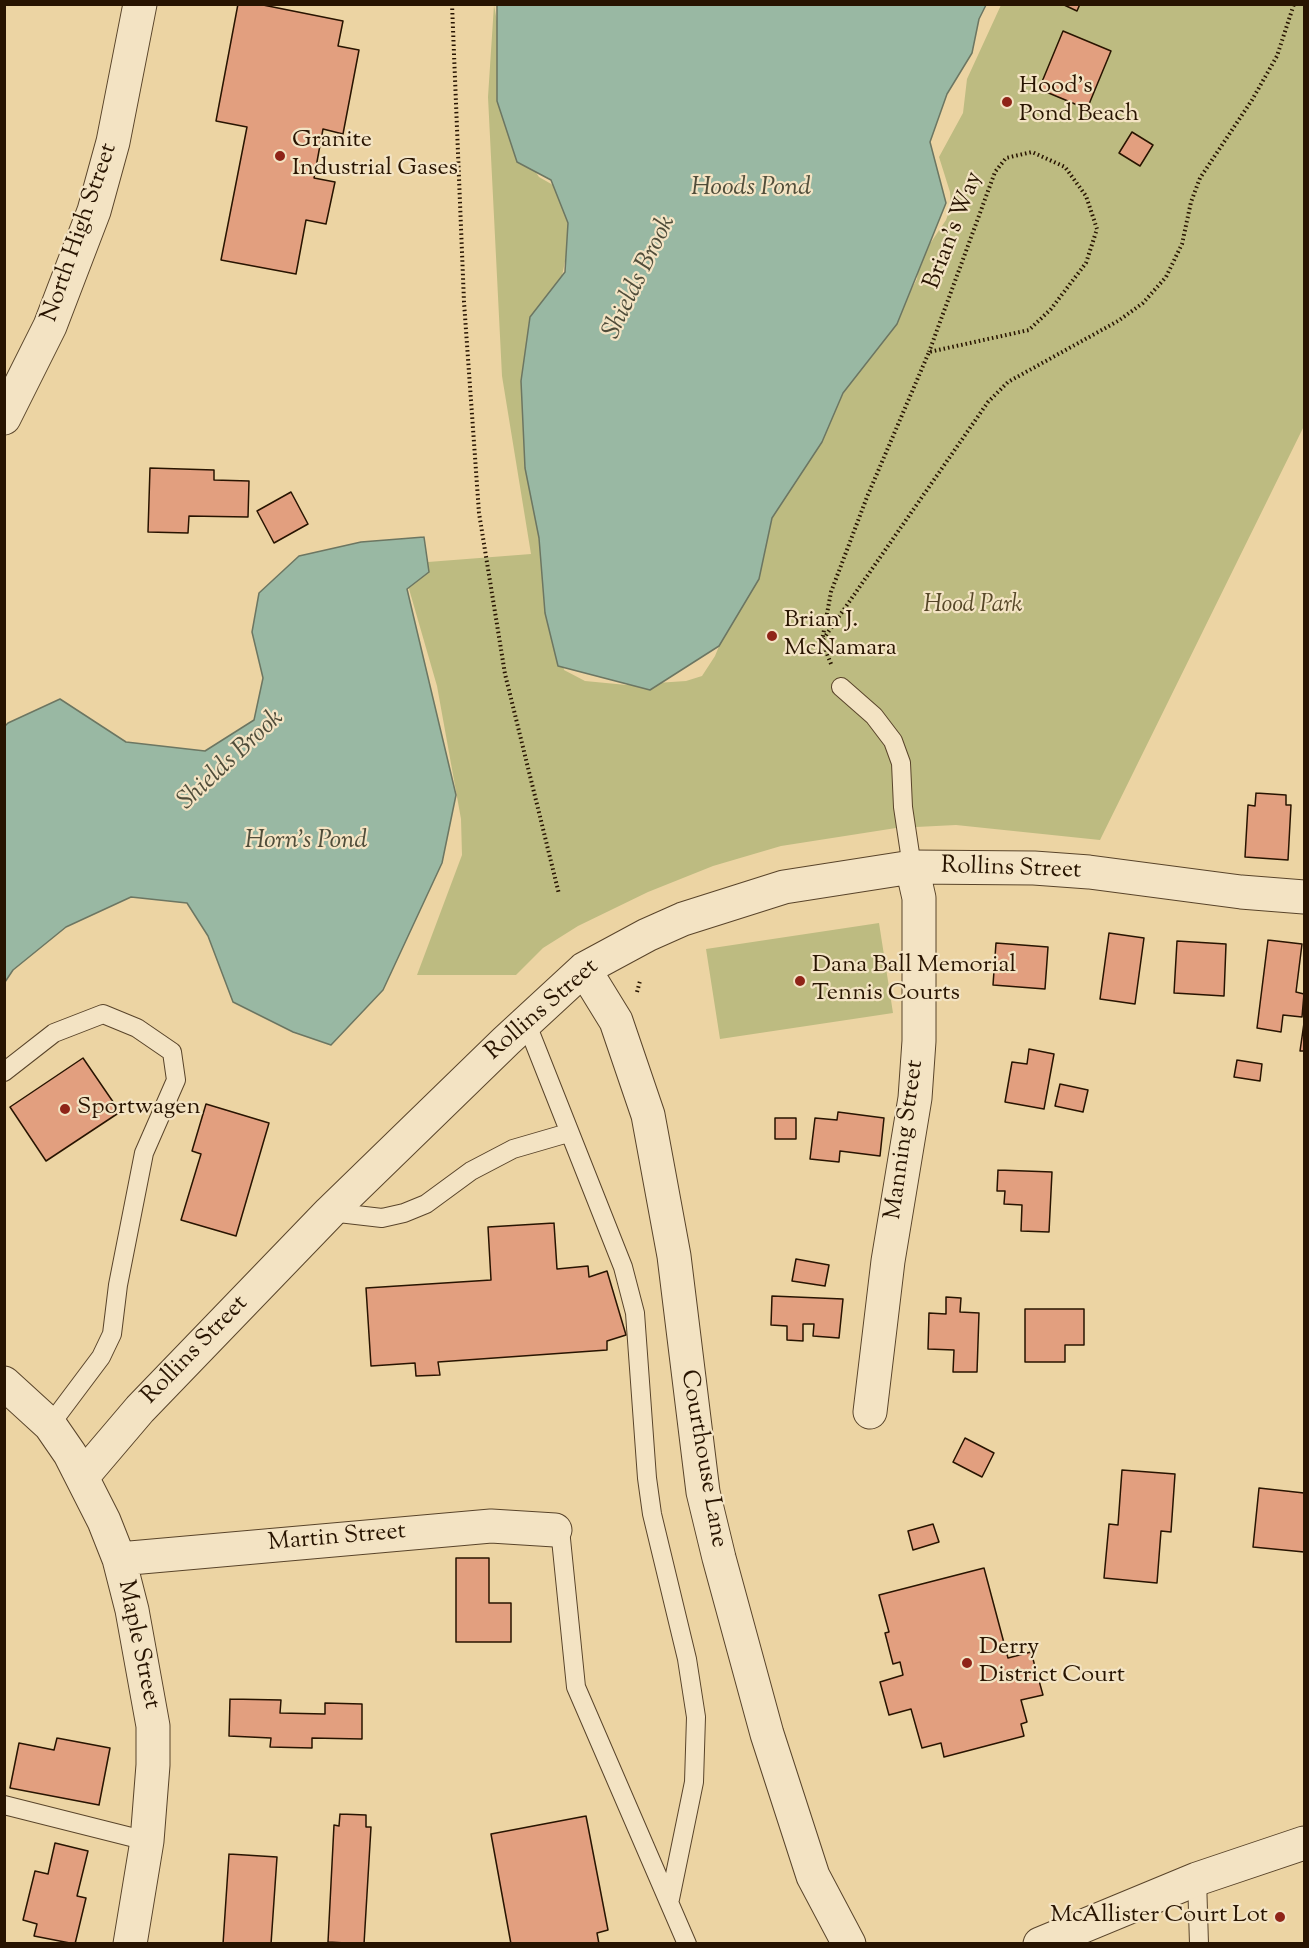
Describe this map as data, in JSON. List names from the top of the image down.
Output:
{
  "streets": {
    "street": [
      "North High Street",
      "Rollins Street",
      "Manning Street",
      "Courthouse Lane",
      "Martin Street",
      "Maple Street"
    ],
    "path": ["Brian's Way"]
  },
  "crossings": [
    ["Rollins Street", "Manning Street"],
    ["Rollins Street", "Courthouse Lane"],
    ["Rollins Street", "Maple Street"],
    ["Martin Street", "Maple Street"]
  ],
  "water": ["Hoods Pond", "Shields Brook", "Horn's Pond"],
  "parks": ["Hood Park"],
  "places": [
    "Hood's Pond Beach",
    "Granite Industrial Gases",
    "Brian J. McNamara",
    "Dana Ball Memorial Tennis Courts",
    "Sportwagen",
    "Derry District Court",
    "McAllister Court Lot"
  ]
}
